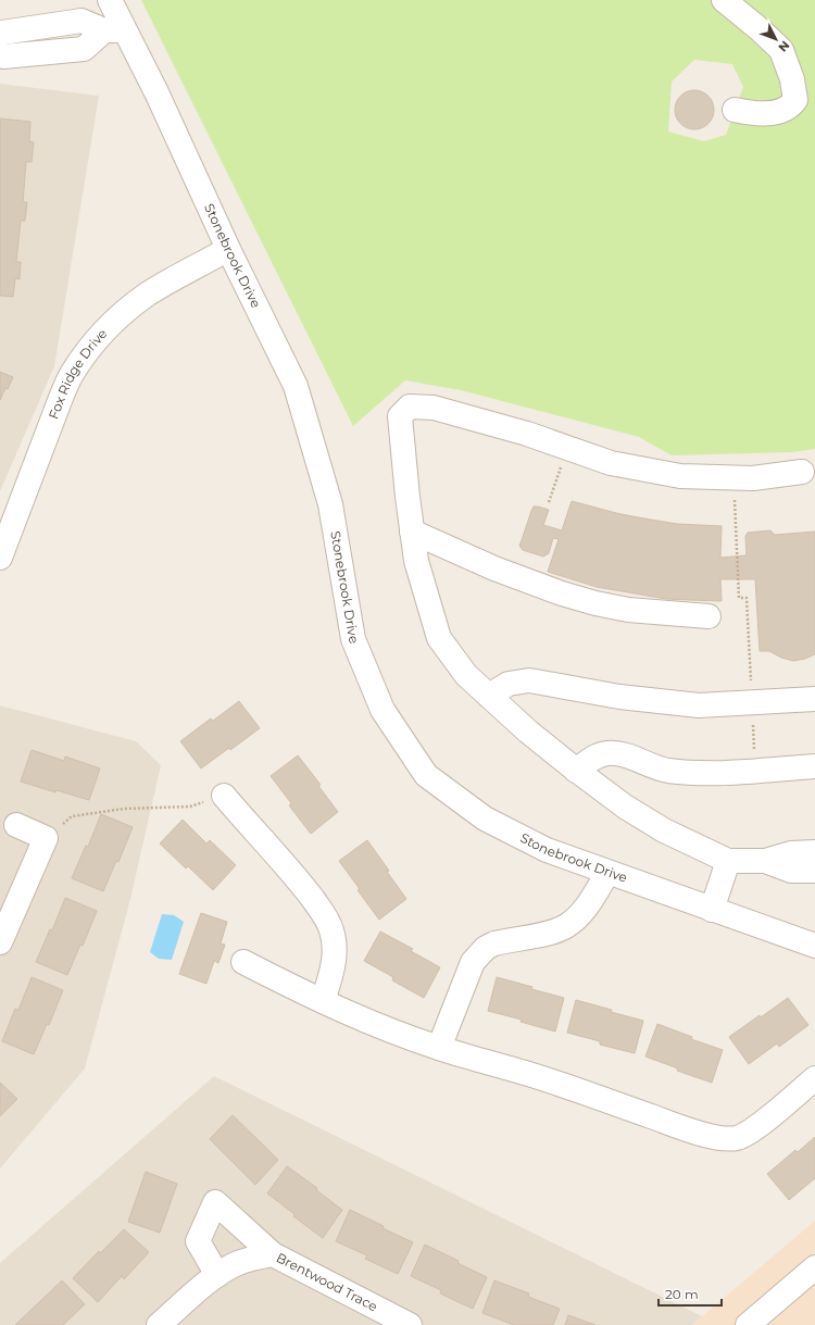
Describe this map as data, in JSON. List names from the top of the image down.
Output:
{
  "streets": {
    "street": ["Stonebrook Drive", "Fox Ridge Drive", "Brentwood Trace"]
  },
  "crossings": [
    ["Stonebrook Drive", "Fox Ridge Drive"]
  ],
  "scale_bar": "20 m",
  "north": "bottom right"
}
